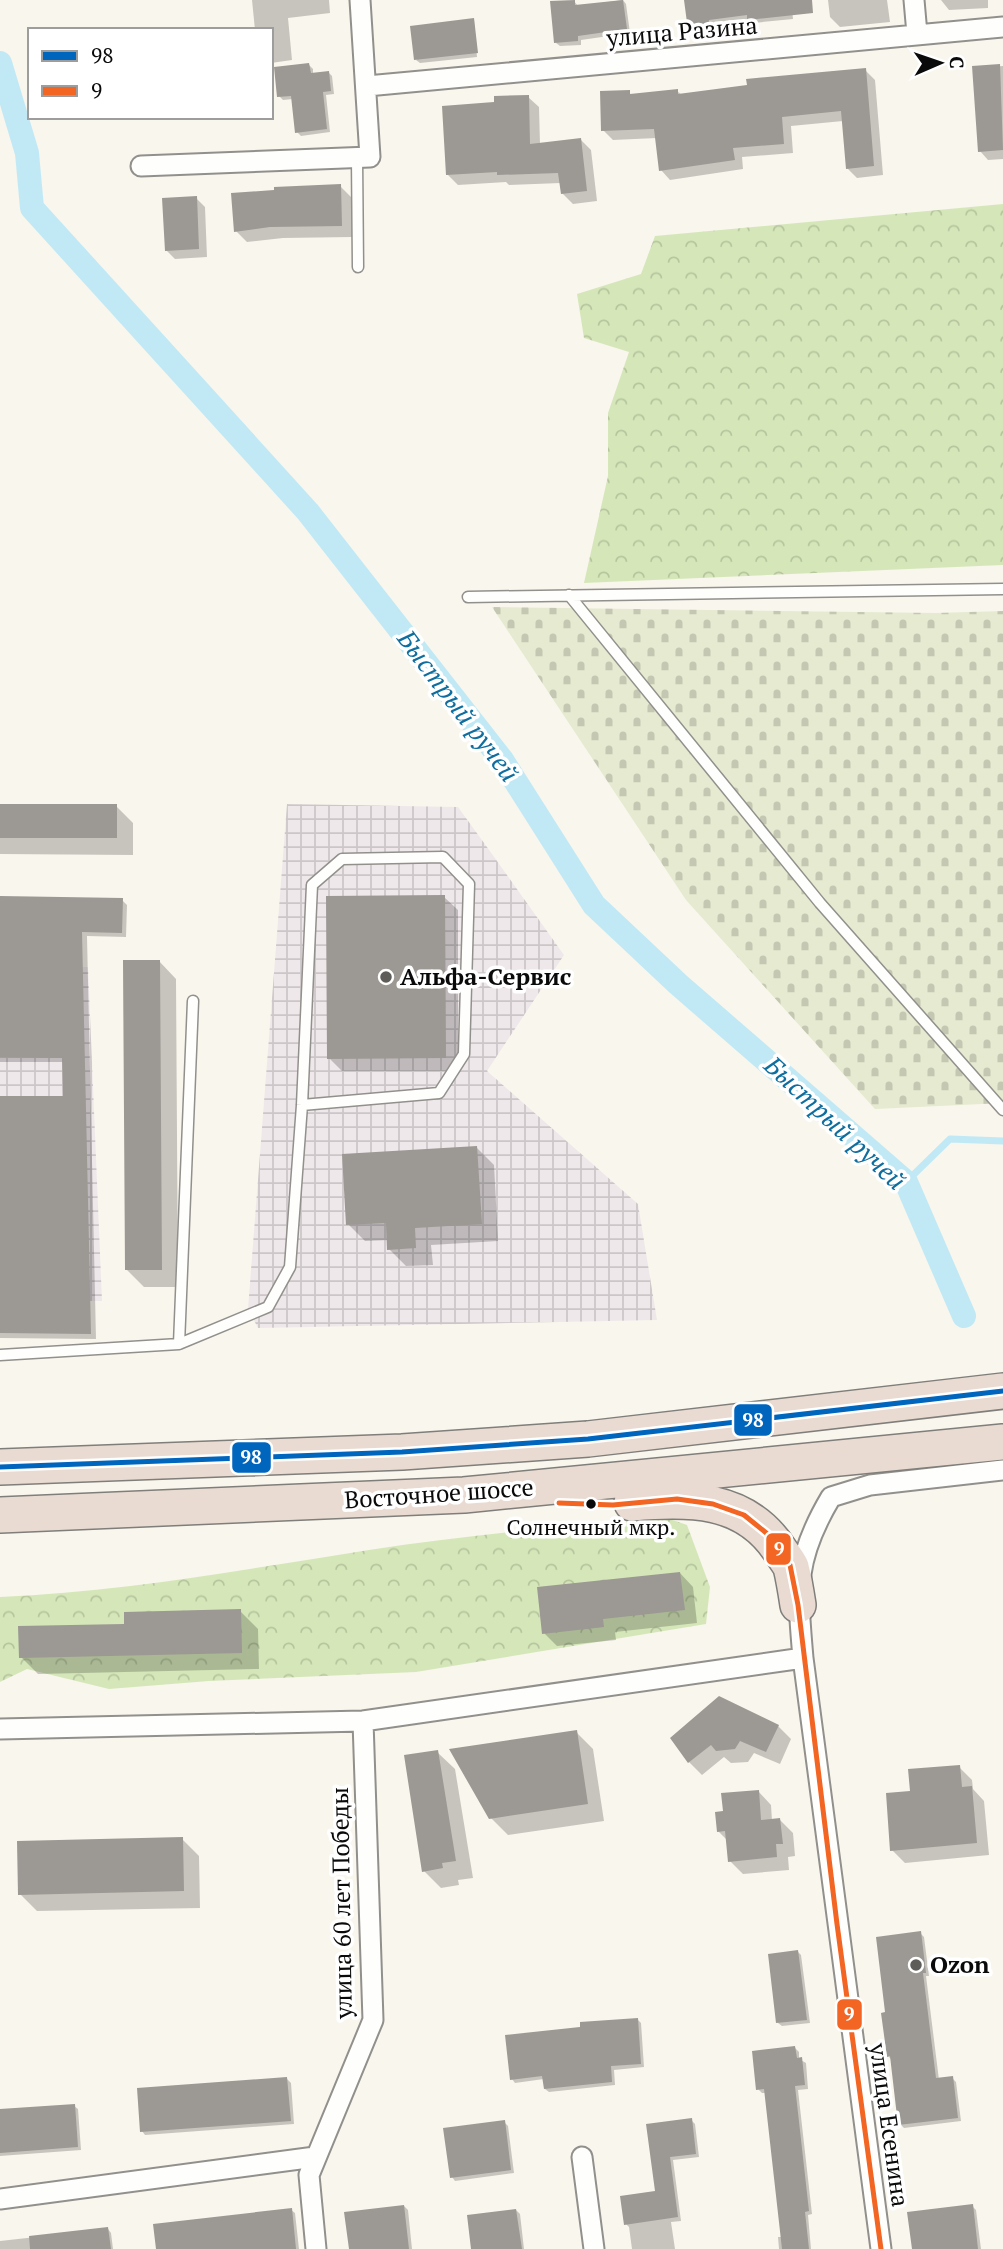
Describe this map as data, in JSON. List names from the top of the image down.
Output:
{
  "streets": {
    "highway": ["Восточное шоссе"],
    "street": ["улица Разина", "улица 60 лет Победы", "улица Есенина"]
  },
  "water": ["Быстрый ручей"],
  "places": ["Альфа-Сервис", "Солнечный мкр.", "Ozon"],
  "lines": ["transit line 98", "transit line 9"],
  "legend": ["98", "9"],
  "north": "right"
}
